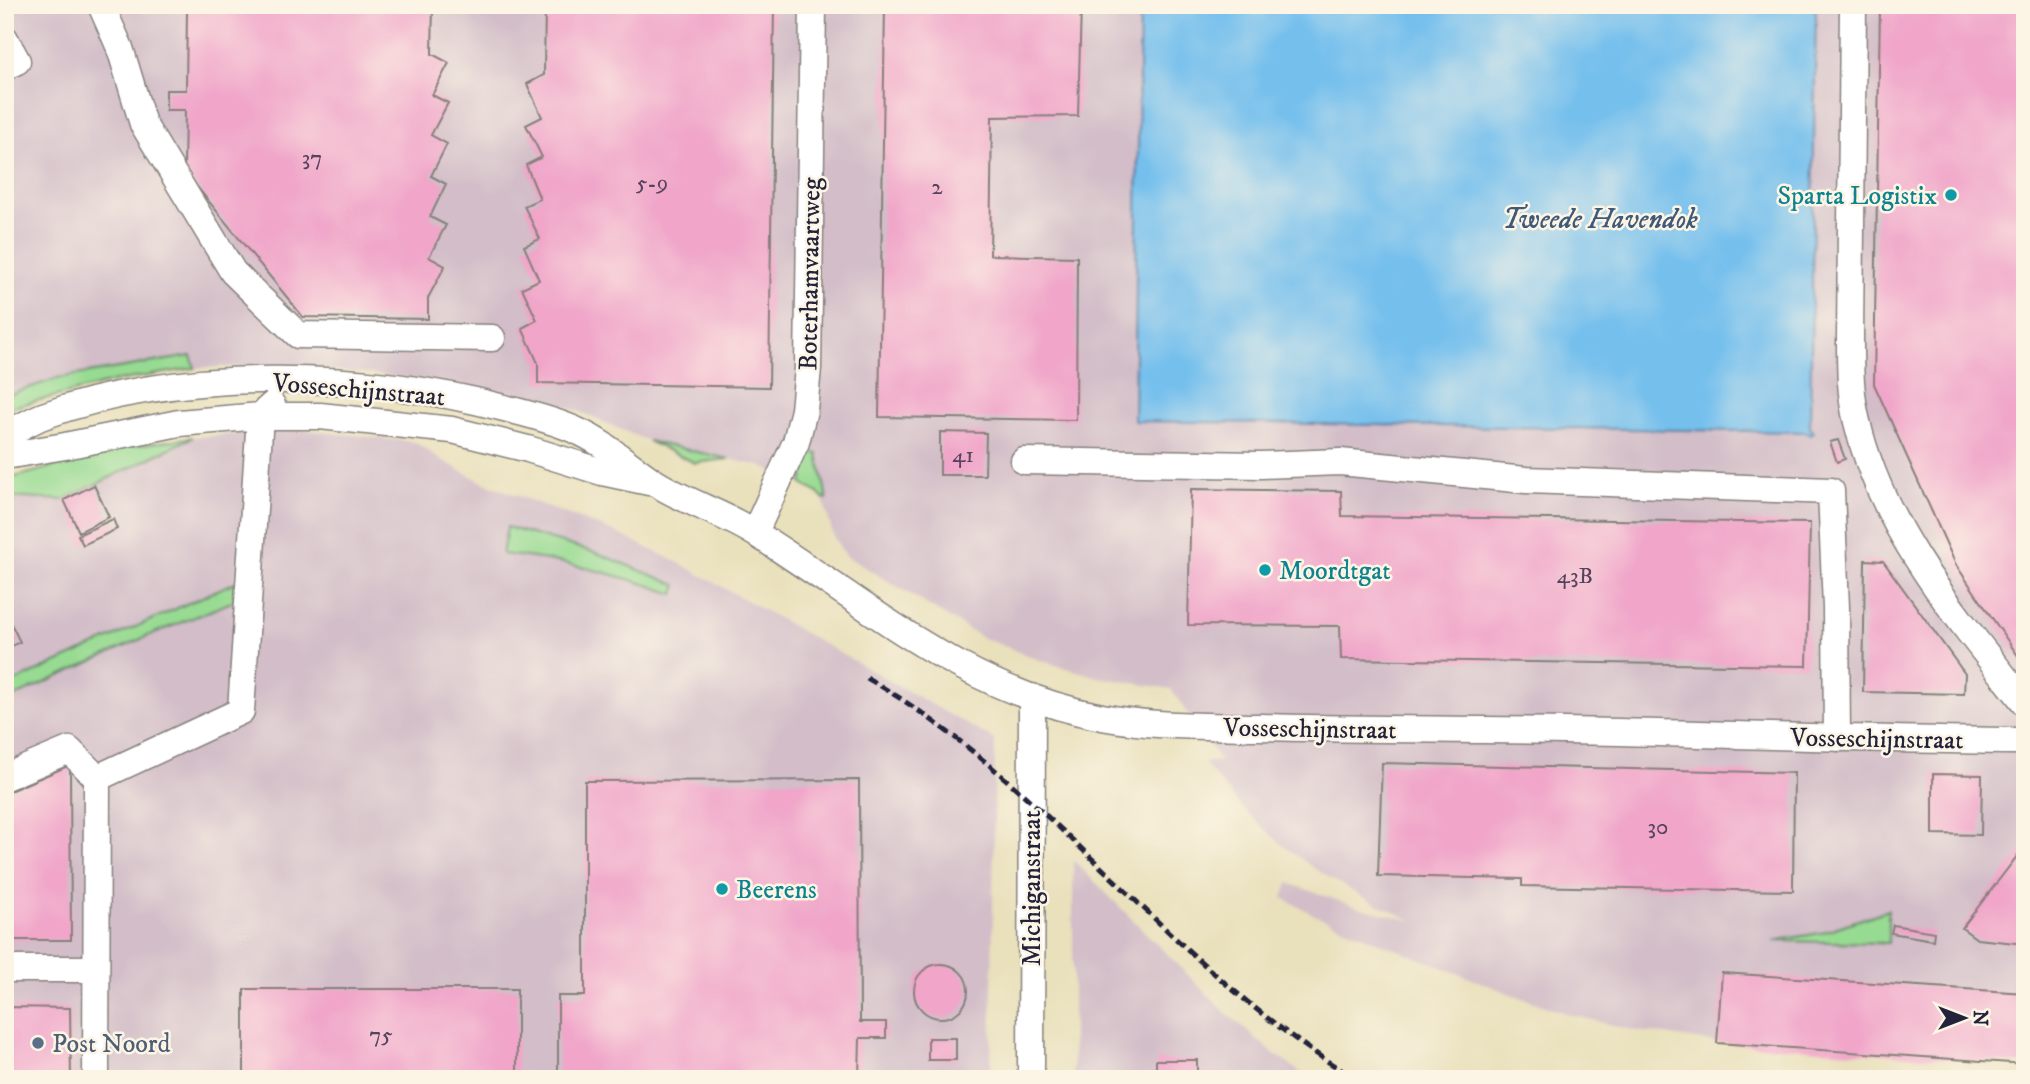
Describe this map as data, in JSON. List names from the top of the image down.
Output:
{
  "streets": {
    "street": ["Boterhamvaartweg", "Vosseschijnstraat", "Michiganstraat"]
  },
  "crossings": [
    ["Boterhamvaartweg", "Vosseschijnstraat"],
    ["Vosseschijnstraat", "Michiganstraat"]
  ],
  "water": ["Tweede Havendok"],
  "places": [
    "Sparta Logistix",
    "Moordtgat",
    "Beerens",
    "Post Noord"
  ],
  "house_numbers": [
    "37",
    "5-9",
    "2",
    "41",
    "43B",
    "30",
    "75"
  ],
  "north": "right"
}
